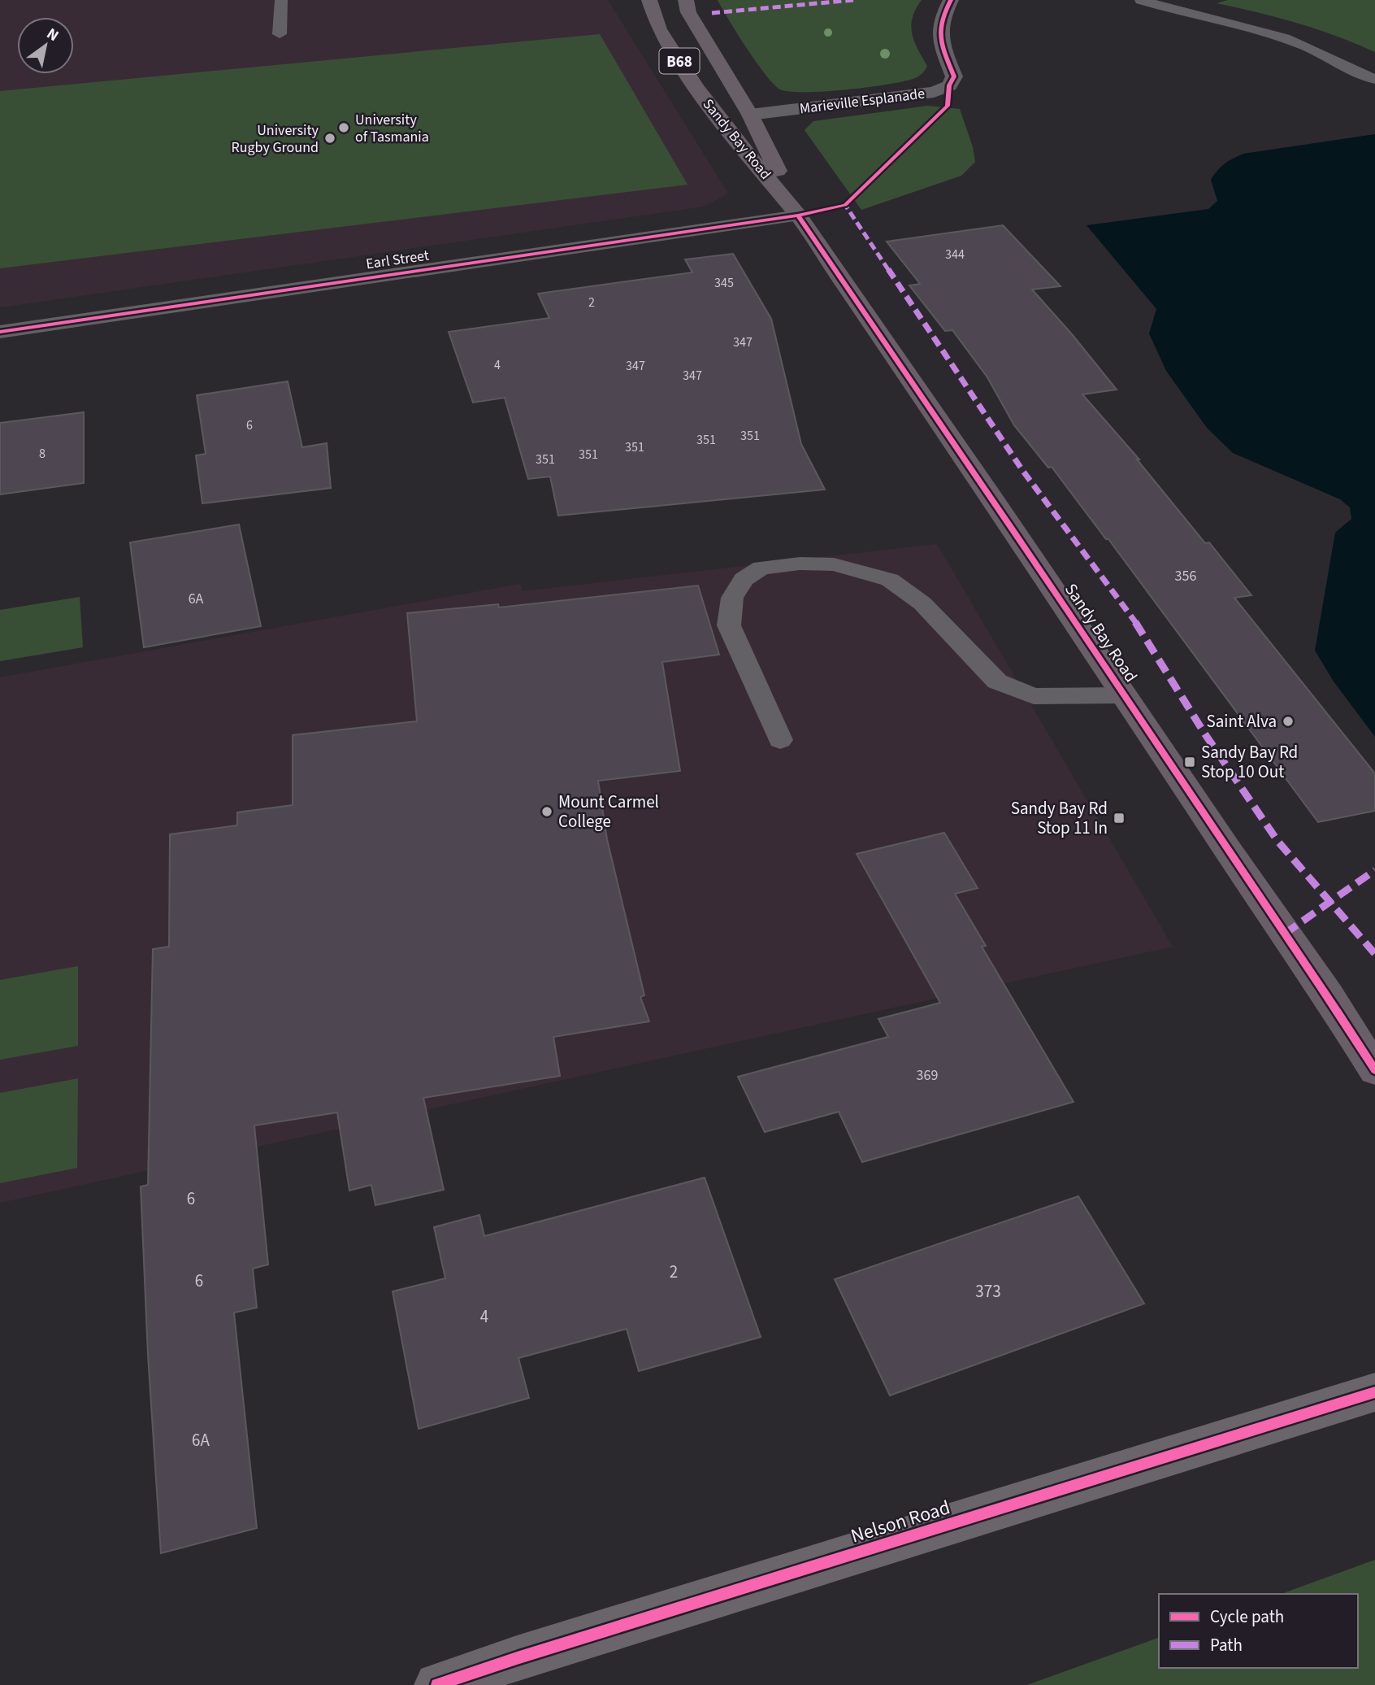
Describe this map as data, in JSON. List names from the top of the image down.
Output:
{
  "streets": {
    "main road": ["B68", "Sandy Bay Road"],
    "street": ["Marieville Esplanade", "Earl Street", "Nelson Road"]
  },
  "crossings": [
    ["Marieville Esplanade", "Sandy Bay Road"],
    ["Sandy Bay Road", "Earl Street"]
  ],
  "places": {
    "other": [
      "University of Tasmania",
      "University Rugby Ground",
      "Saint Alva",
      "Mount Carmel College"
    ],
    "transit": ["Sandy Bay Rd Stop 10 Out", "Sandy Bay Rd Stop 11 In"]
  },
  "house_numbers": [
    "344",
    "345",
    "2",
    "347",
    "4",
    "347",
    "347",
    "6",
    "351",
    "351",
    "351",
    "8",
    "351",
    "351",
    "356",
    "6A",
    "369",
    "6",
    "2",
    "6",
    "373",
    "4",
    "6A"
  ],
  "legend": ["Cycle path", "Path"],
  "north": "top right"
}
